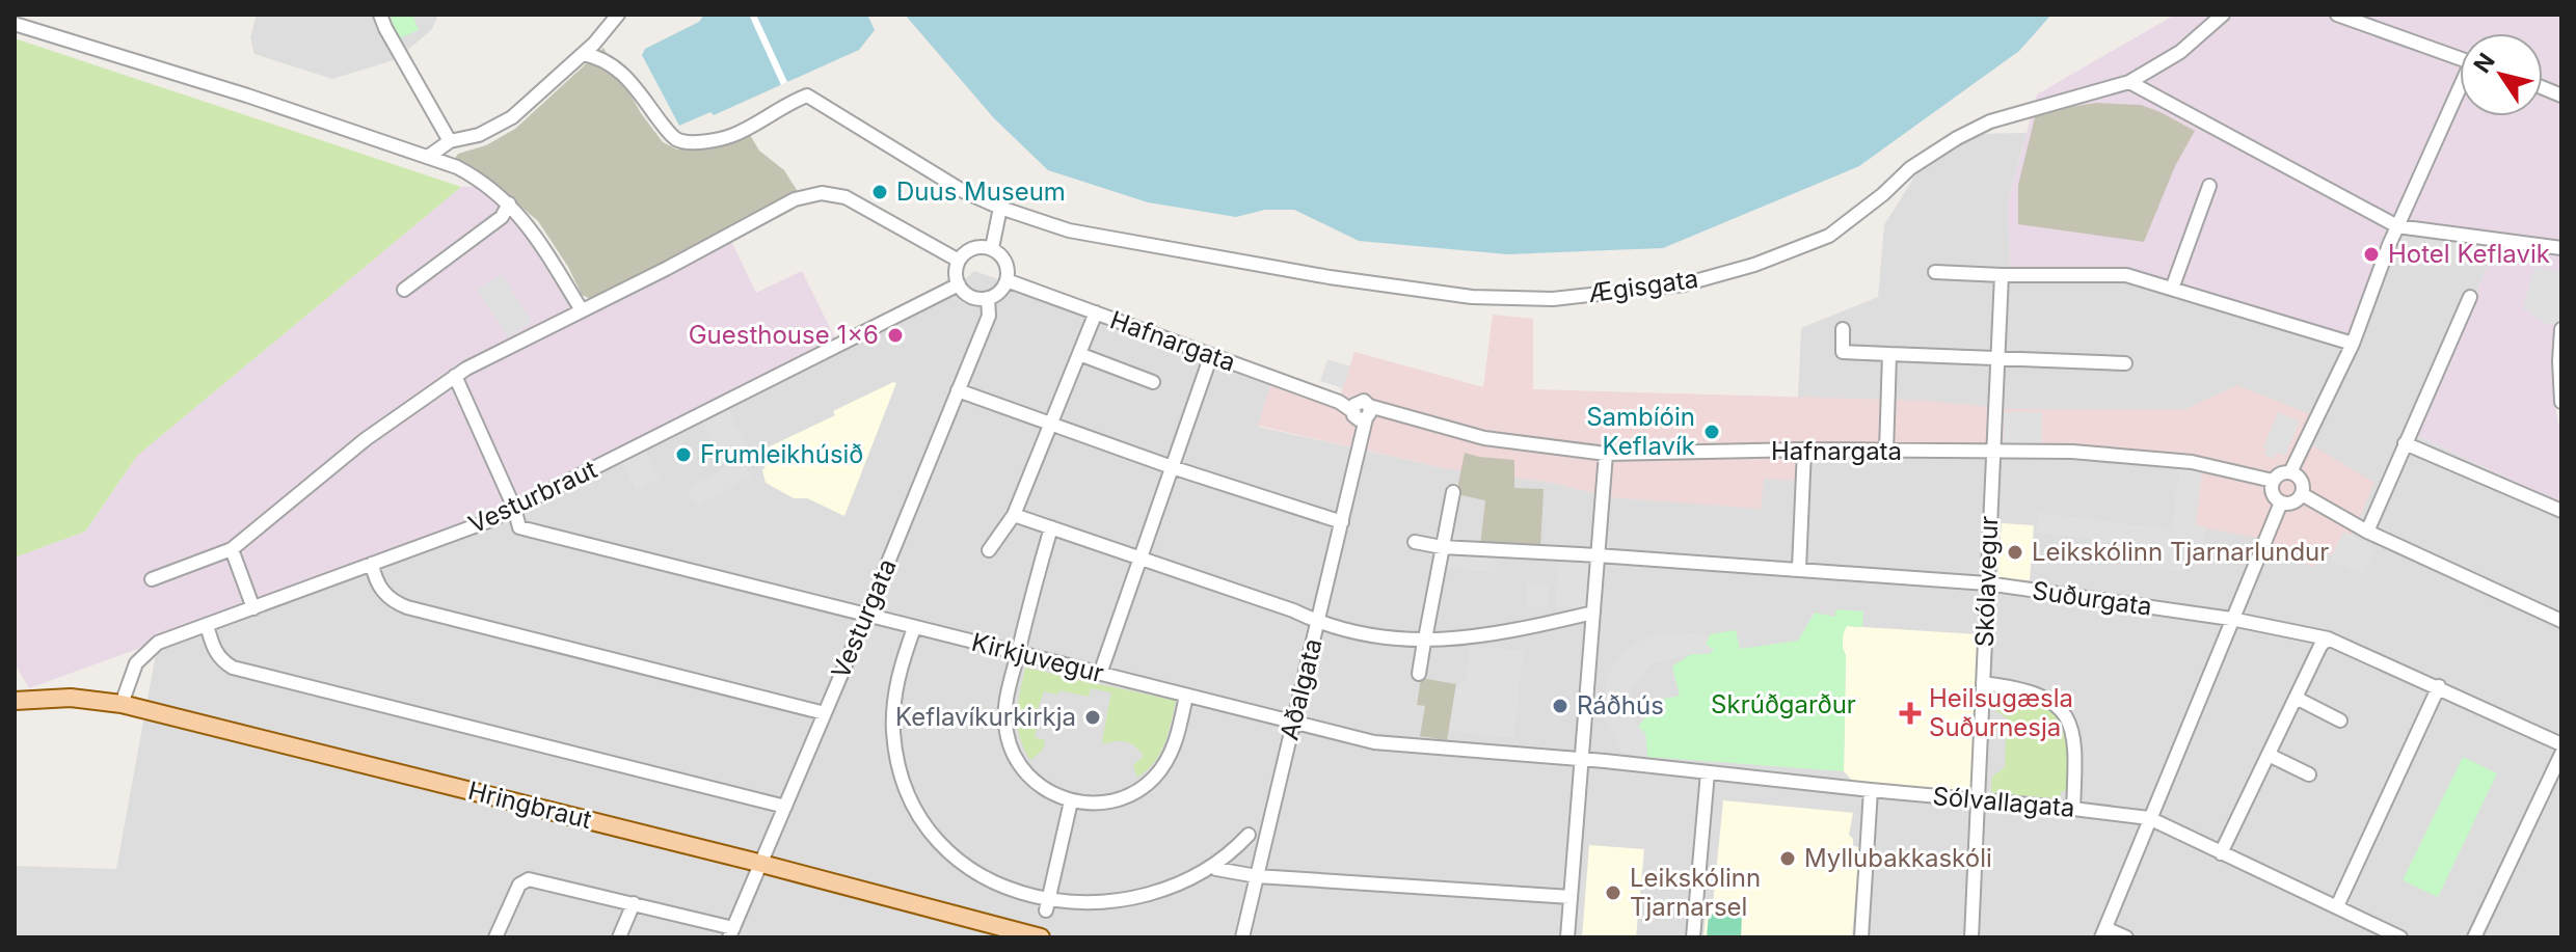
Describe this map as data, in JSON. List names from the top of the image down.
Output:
{
  "streets": {
    "main road": ["Hringbraut"],
    "street": [
      "Ægisgata",
      "Hafnargata",
      "Vesturbraut",
      "Skólavegur",
      "Suðurgata",
      "Vesturgata",
      "Kirkjuvegur",
      "Aðalgata",
      "Sólvallagata"
    ]
  },
  "crossings": [
    ["Hafnargata", "Vesturbraut"],
    ["Hafnargata", "Skólavegur"],
    ["Hafnargata", "Vesturgata"],
    ["Hafnargata", "Aðalgata"],
    ["Vesturbraut", "Vesturgata"],
    ["Vesturbraut", "Kirkjuvegur"],
    ["Vesturbraut", "Hringbraut"],
    ["Skólavegur", "Suðurgata"],
    ["Skólavegur", "Sólvallagata"],
    ["Vesturgata", "Kirkjuvegur"],
    ["Vesturgata", "Hringbraut"],
    ["Kirkjuvegur", "Aðalgata"],
    ["Kirkjuvegur", "Sólvallagata"]
  ],
  "parks": ["Skrúðgarður"],
  "places": {
    "other": [
      "Duus Museum",
      "Hotel Keflavik",
      "Guesthouse 1×6",
      "Sambíóin Keflavík",
      "Frumleikhúsið",
      "Leikskólinn Tjarnarlundur",
      "Ráðhús",
      "Keflavíkurkirkja",
      "Myllubakkaskóli",
      "Leikskólinn Tjarnarsel"
    ],
    "health": ["Heilsugæsla Suðurnesja"]
  },
  "north": "top left"
}
